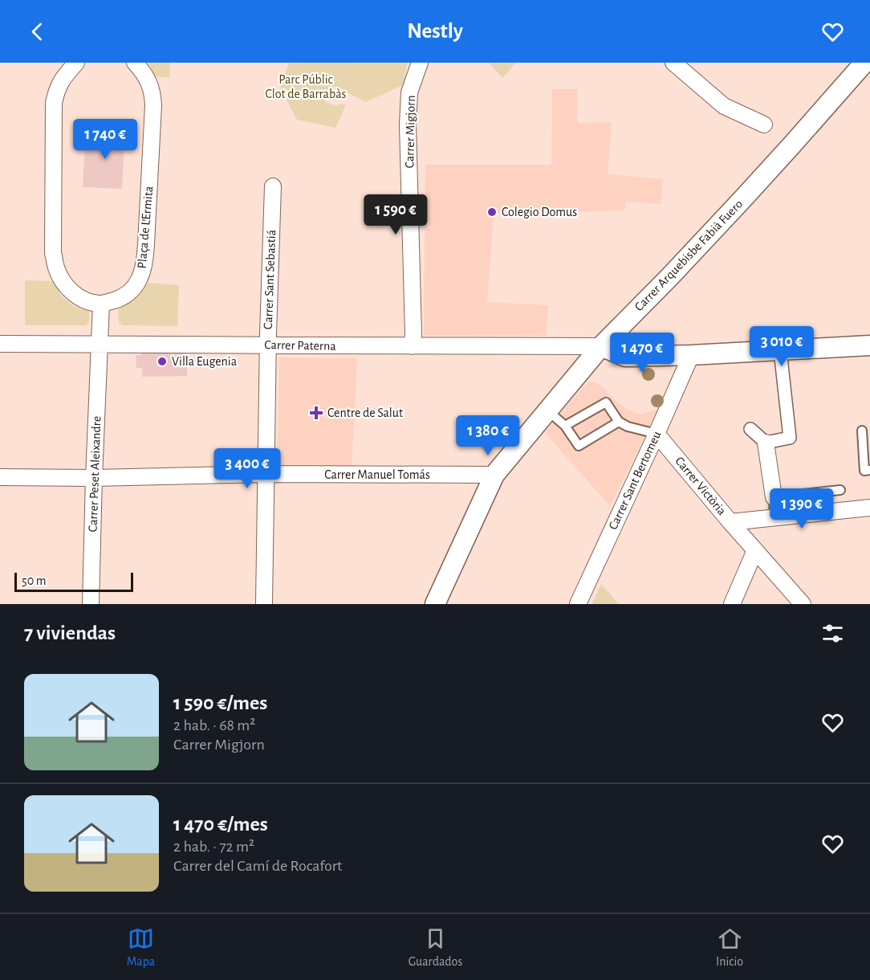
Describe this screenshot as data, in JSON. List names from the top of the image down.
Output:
{
  "streets": {
    "street": [
      "Carrer Migjorn",
      "Plaça de L'Ermita",
      "Carrer Arquebisbe Fabià Fuero",
      "Carrer Sant Sebastiá",
      "Carrer Paterna",
      "Carrer Peset Aleixandre",
      "Carrer Manuel Tomás",
      "Carrer Sant Bertomeu",
      "Carrer Victòria"
    ]
  },
  "crossings": [
    ["Carrer Migjorn", "Carrer Paterna"],
    ["Plaça de L'Ermita", "Carrer Peset Aleixandre"],
    ["Carrer Arquebisbe Fabià Fuero", "Carrer Paterna"],
    ["Carrer Arquebisbe Fabià Fuero", "Carrer Manuel Tomás"],
    ["Carrer Sant Sebastiá", "Carrer Paterna"],
    ["Carrer Sant Sebastiá", "Carrer Manuel Tomás"],
    ["Carrer Paterna", "Carrer Peset Aleixandre"],
    ["Carrer Peset Aleixandre", "Carrer Manuel Tomás"],
    ["Carrer Sant Bertomeu", "Carrer Victòria"]
  ],
  "parks": ["Parc Públic Clot de Barrabàs"],
  "places": {
    "other": ["Colegio Domus", "Villa Eugenia"],
    "health": ["Centre de Salut"]
  },
  "scale_bar": "50 m",
  "page": {
    "header": "Nestly",
    "price": [
      "1 740 €",
      "1 590 €",
      "3 010 €",
      "1 470 €",
      "1 380 €",
      "3 400 €",
      "1 390 €"
    ],
    "scale": "50 m",
    "heading": "7 viviendas",
    "list": [
      {
        "name": "1 590 €/mes",
        "note": "2 hab. · 68 m² · Carrer Migjorn"
      },
      {
        "name": "1 470 €/mes",
        "note": "2 hab. · 72 m² · Carrer del Camí de Rocafort"
      }
    ],
    "tabs": ["Mapa", "Guardados", "Inicio"]
  }
}
